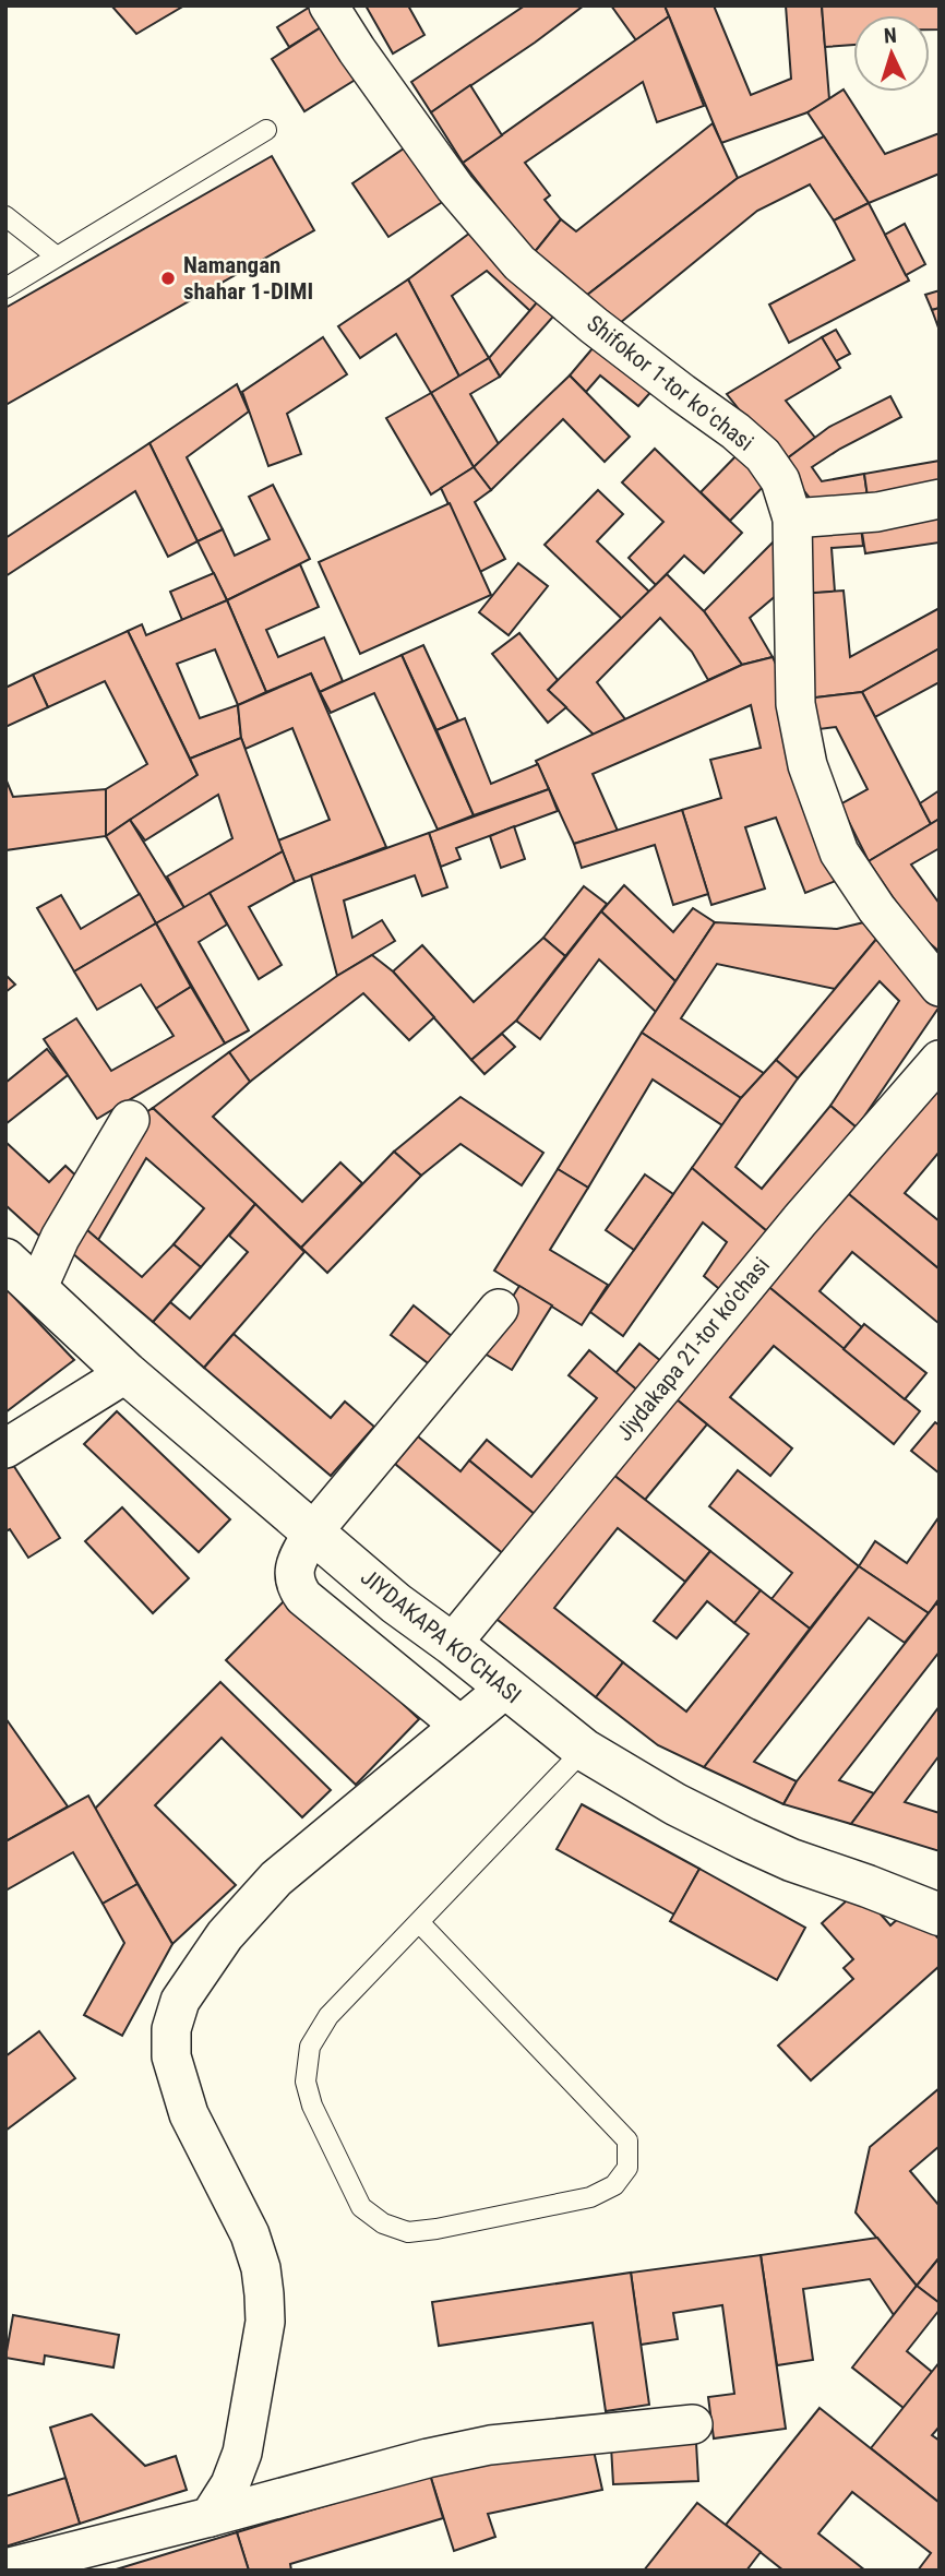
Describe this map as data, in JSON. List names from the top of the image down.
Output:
{
  "streets": {
    "street": ["Shifokor 1-tor koʻchasi", "Jiydakapa 21-tor koʼchasi", "JIYDAKAPA KO'CHASI"]
  },
  "crossings": [
    ["Jiydakapa 21-tor koʼchasi", "JIYDAKAPA KO'CHASI"]
  ],
  "places": ["Namangan shahar 1-DIMI"],
  "north": "top"
}
